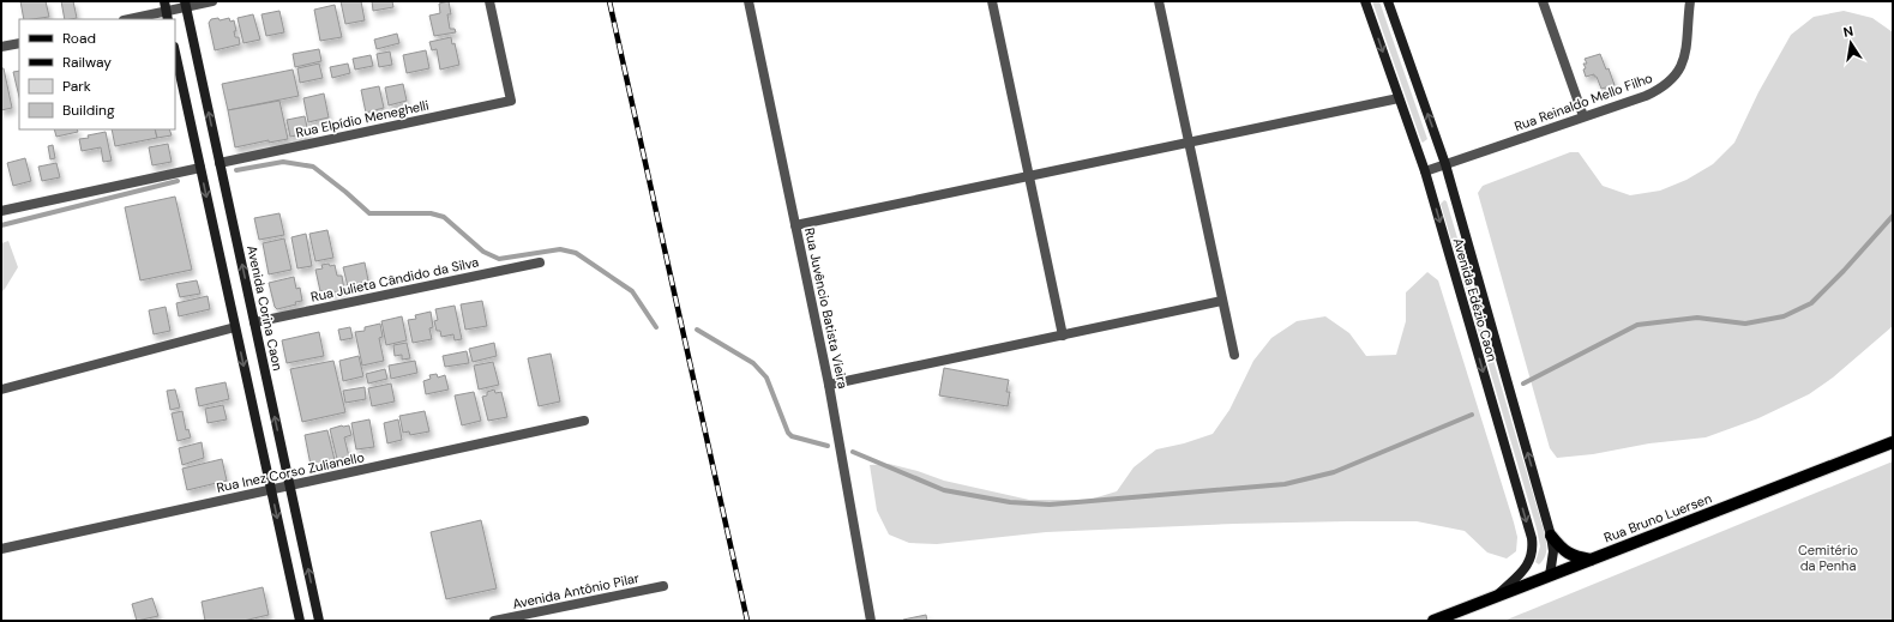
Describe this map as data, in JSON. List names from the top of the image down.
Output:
{
  "streets": {
    "main road": ["Avenida Edézio Caon", "Avenida Corina Caon", "Rua Bruno Luersen"],
    "street": [
      "Rua Reinaldo Mello Filho",
      "Rua Elpídio Meneghelli",
      "Rua Julieta Cândido da Silva",
      "Rua Juvêncio Batista Vieira",
      "Rua Inez Corso Zulianello",
      "Avenida Antônio Pilar"
    ]
  },
  "crossings": [
    ["Rua Reinaldo Mello Filho", "Avenida Edézio Caon"],
    ["Rua Elpídio Meneghelli", "Avenida Corina Caon"],
    ["Rua Julieta Cândido da Silva", "Avenida Corina Caon"],
    ["Avenida Edézio Caon", "Rua Bruno Luersen"],
    ["Avenida Corina Caon", "Rua Inez Corso Zulianello"]
  ],
  "parks": ["Cemitério da Penha"],
  "legend": [
    "Road",
    "Railway",
    "Park",
    "Building"
  ],
  "north": "top"
}
